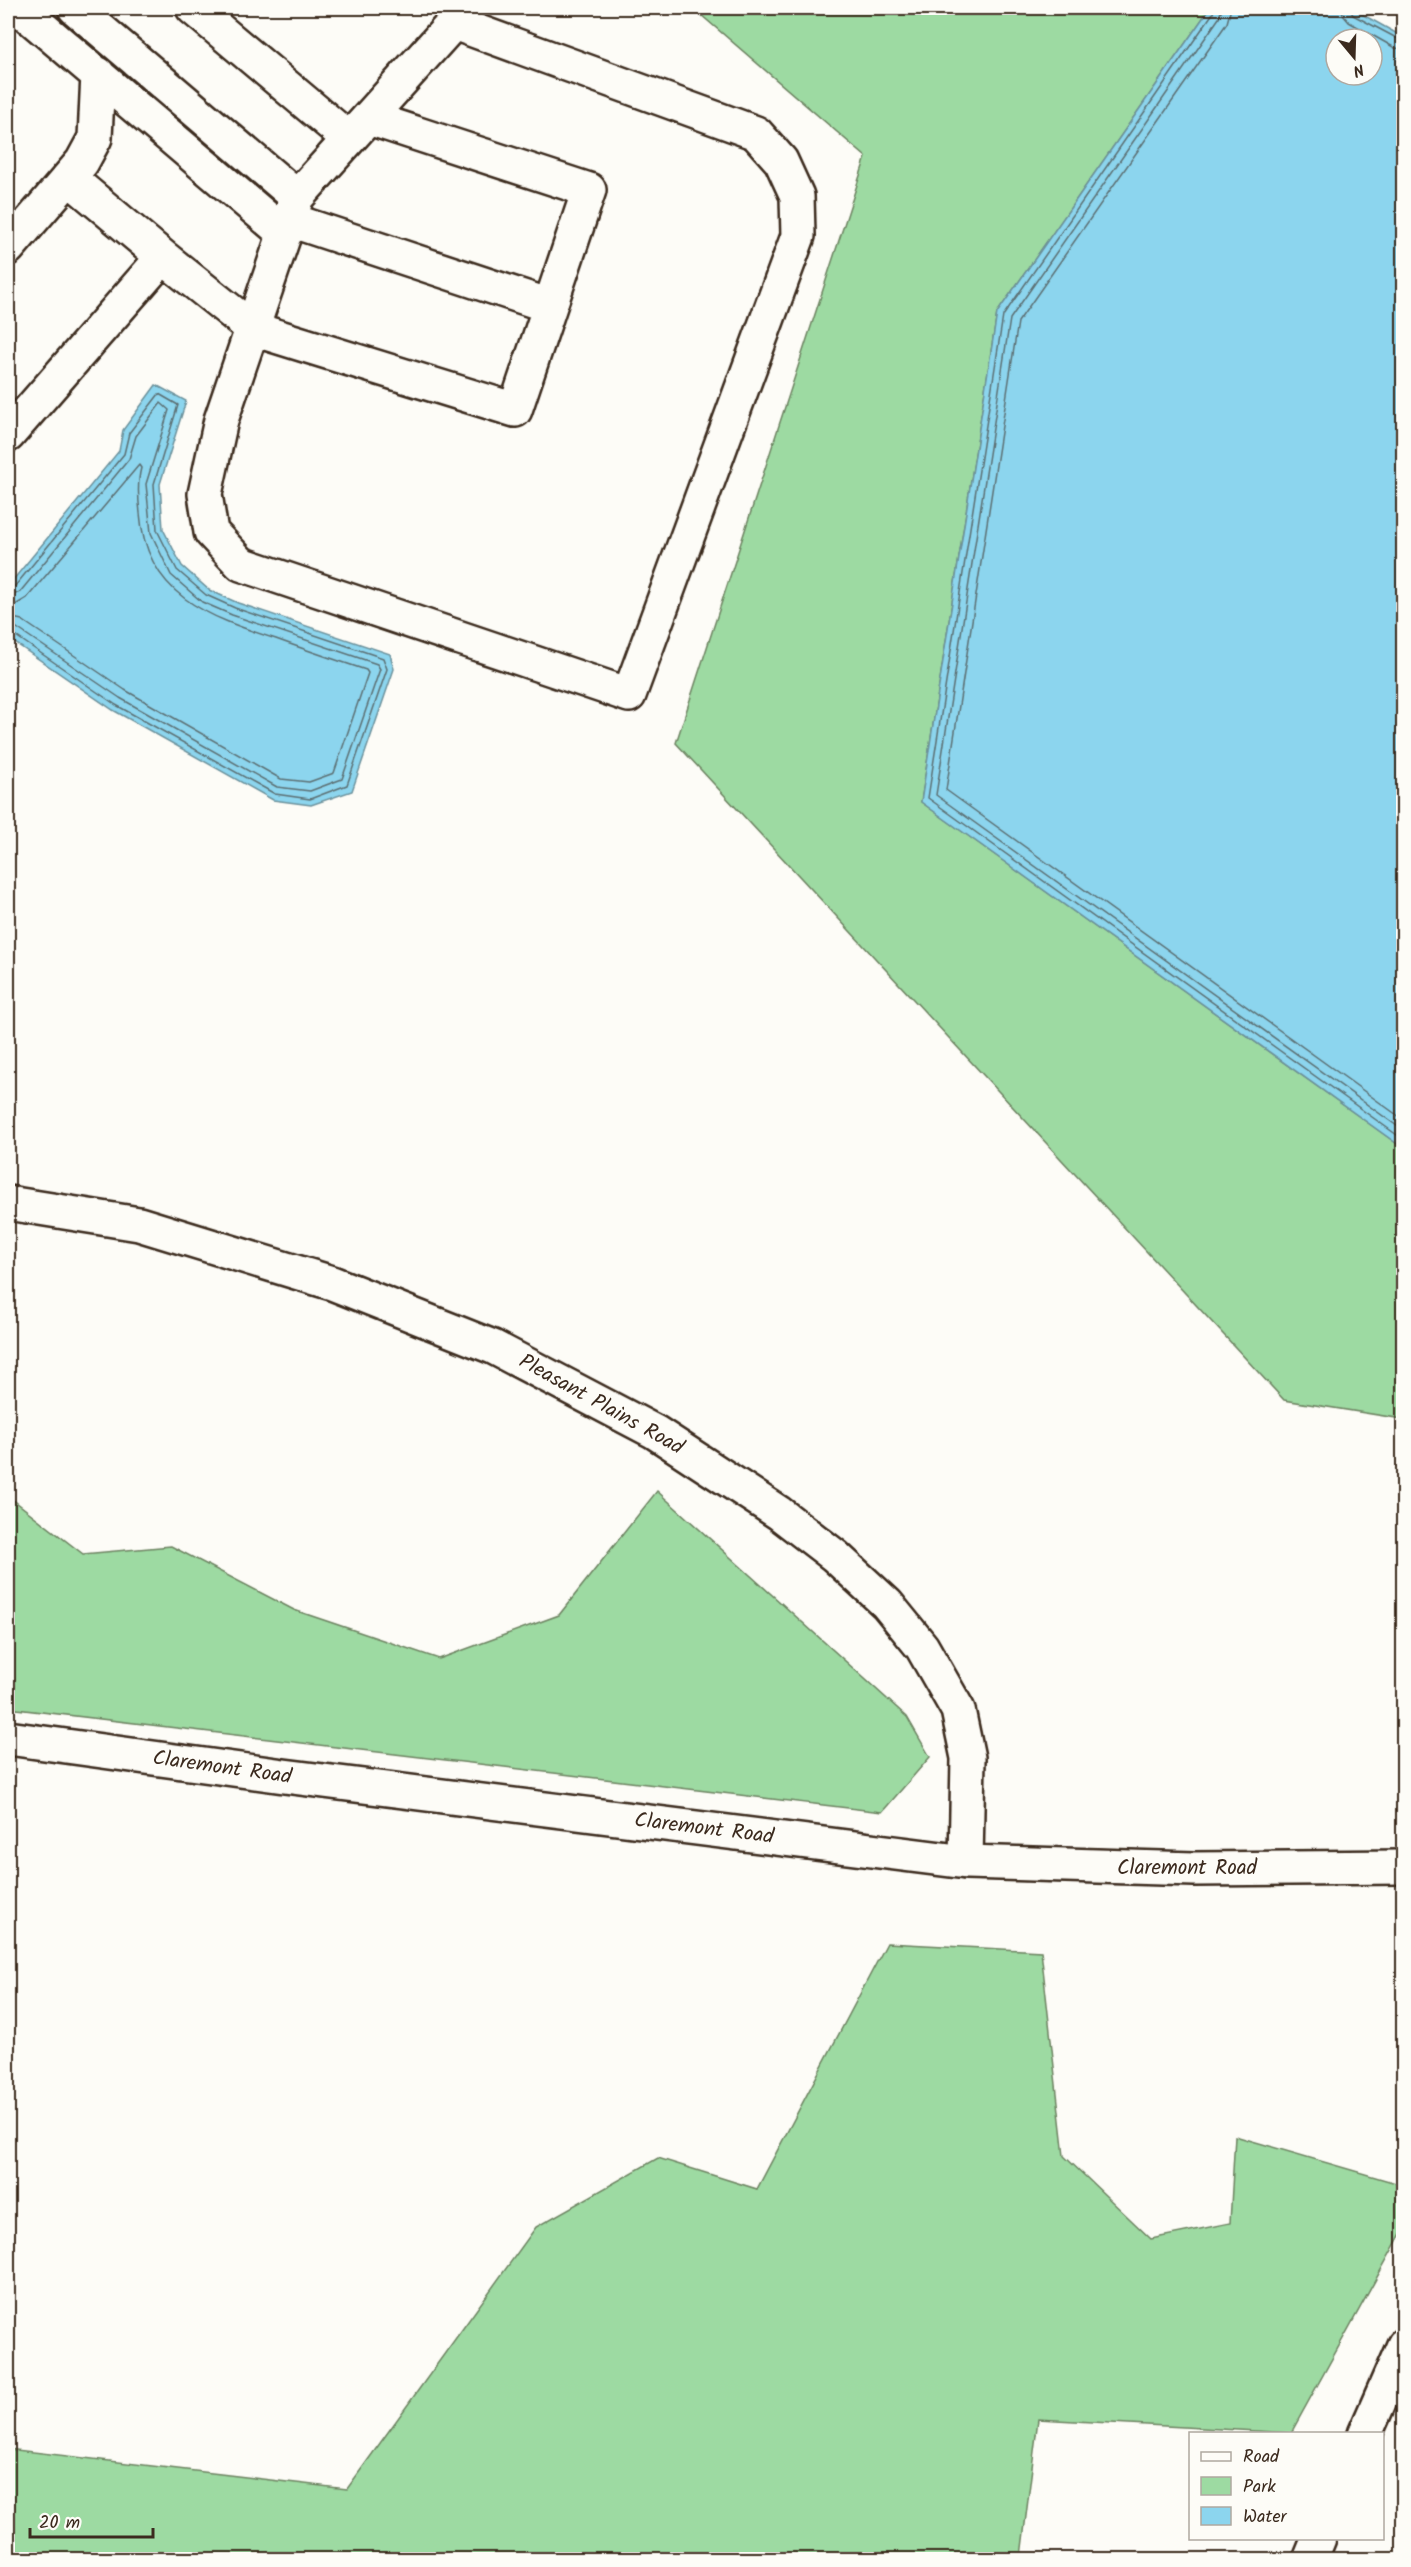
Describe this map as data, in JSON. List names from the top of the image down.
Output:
{
  "streets": {
    "street": ["Pleasant Plains Road", "Claremont Road"]
  },
  "crossings": [
    ["Pleasant Plains Road", "Claremont Road"]
  ],
  "legend": ["Road", "Park", "Water"],
  "scale_bar": "20 m",
  "north": "bottom"
}
